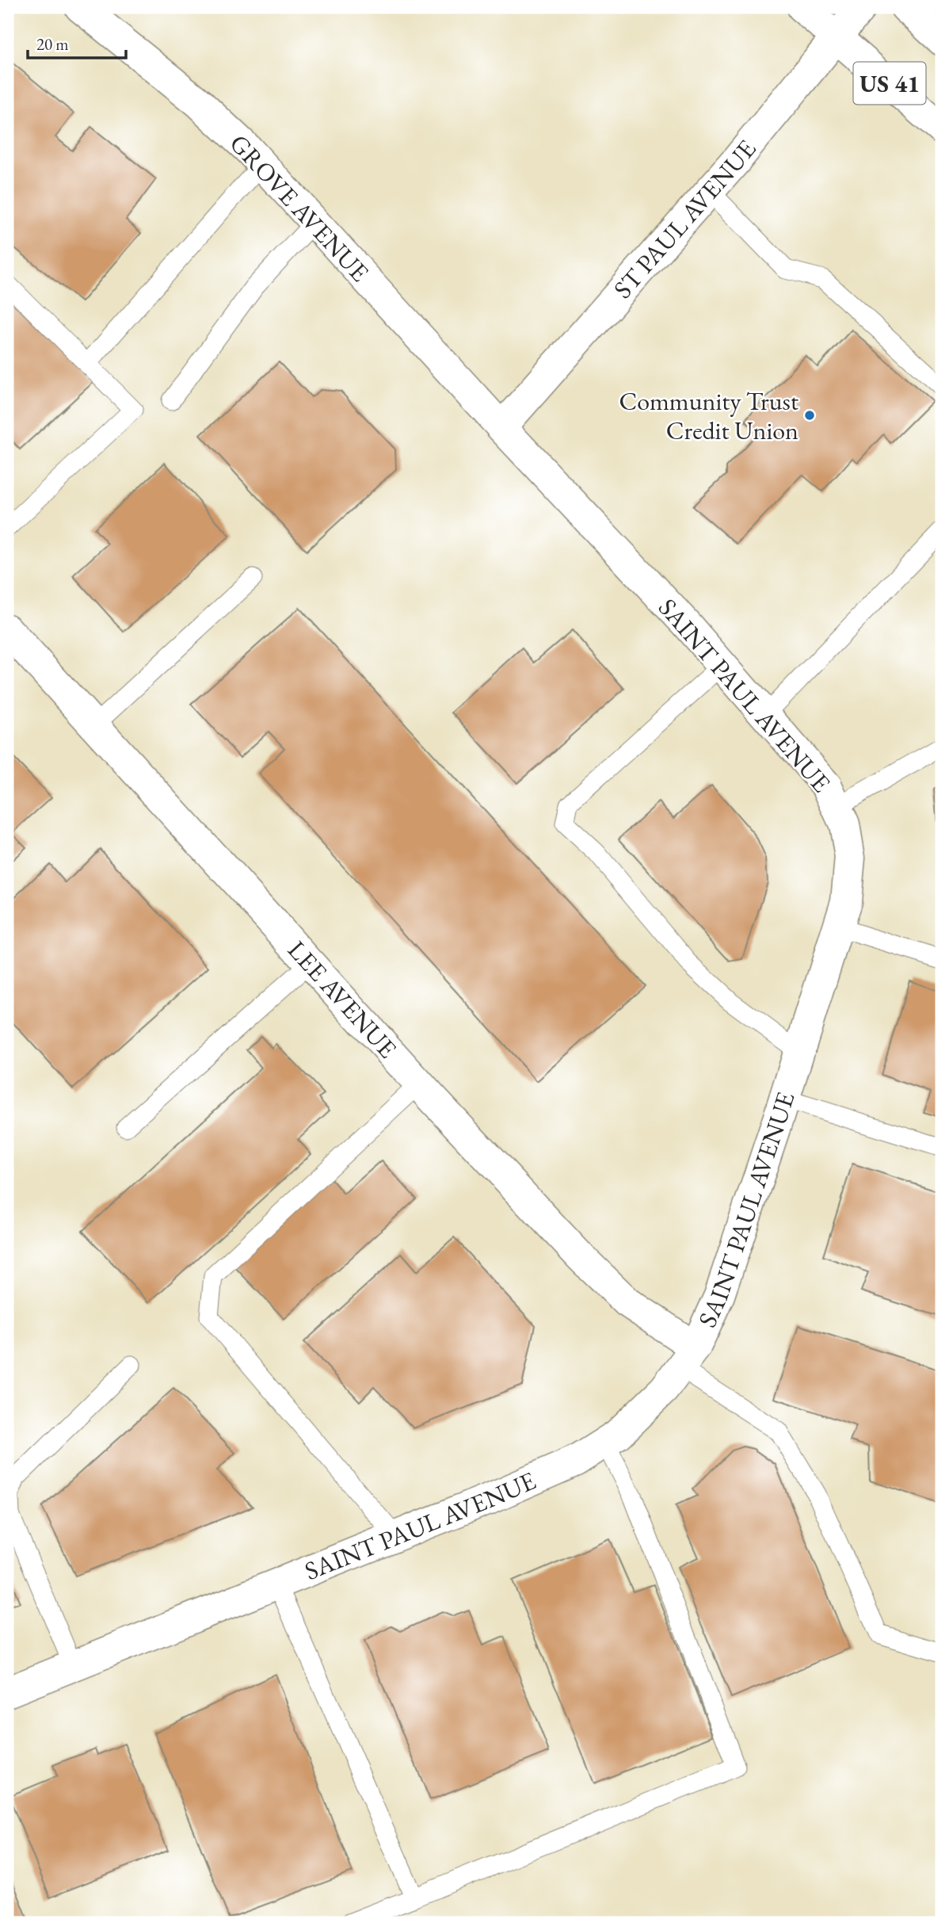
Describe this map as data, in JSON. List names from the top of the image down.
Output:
{
  "streets": {
    "main road": [
      "US 41",
      "GROVE AVENUE",
      "ST PAUL AVENUE",
      "SAINT PAUL AVENUE",
      "LEE AVENUE"
    ]
  },
  "crossings": [
    ["US 41", "ST PAUL AVENUE"],
    ["GROVE AVENUE", "ST PAUL AVENUE"],
    ["GROVE AVENUE", "SAINT PAUL AVENUE"],
    ["ST PAUL AVENUE", "SAINT PAUL AVENUE"],
    ["SAINT PAUL AVENUE", "LEE AVENUE"]
  ],
  "places": ["Community Trust Credit Union"],
  "scale_bar": "20 m"
}
